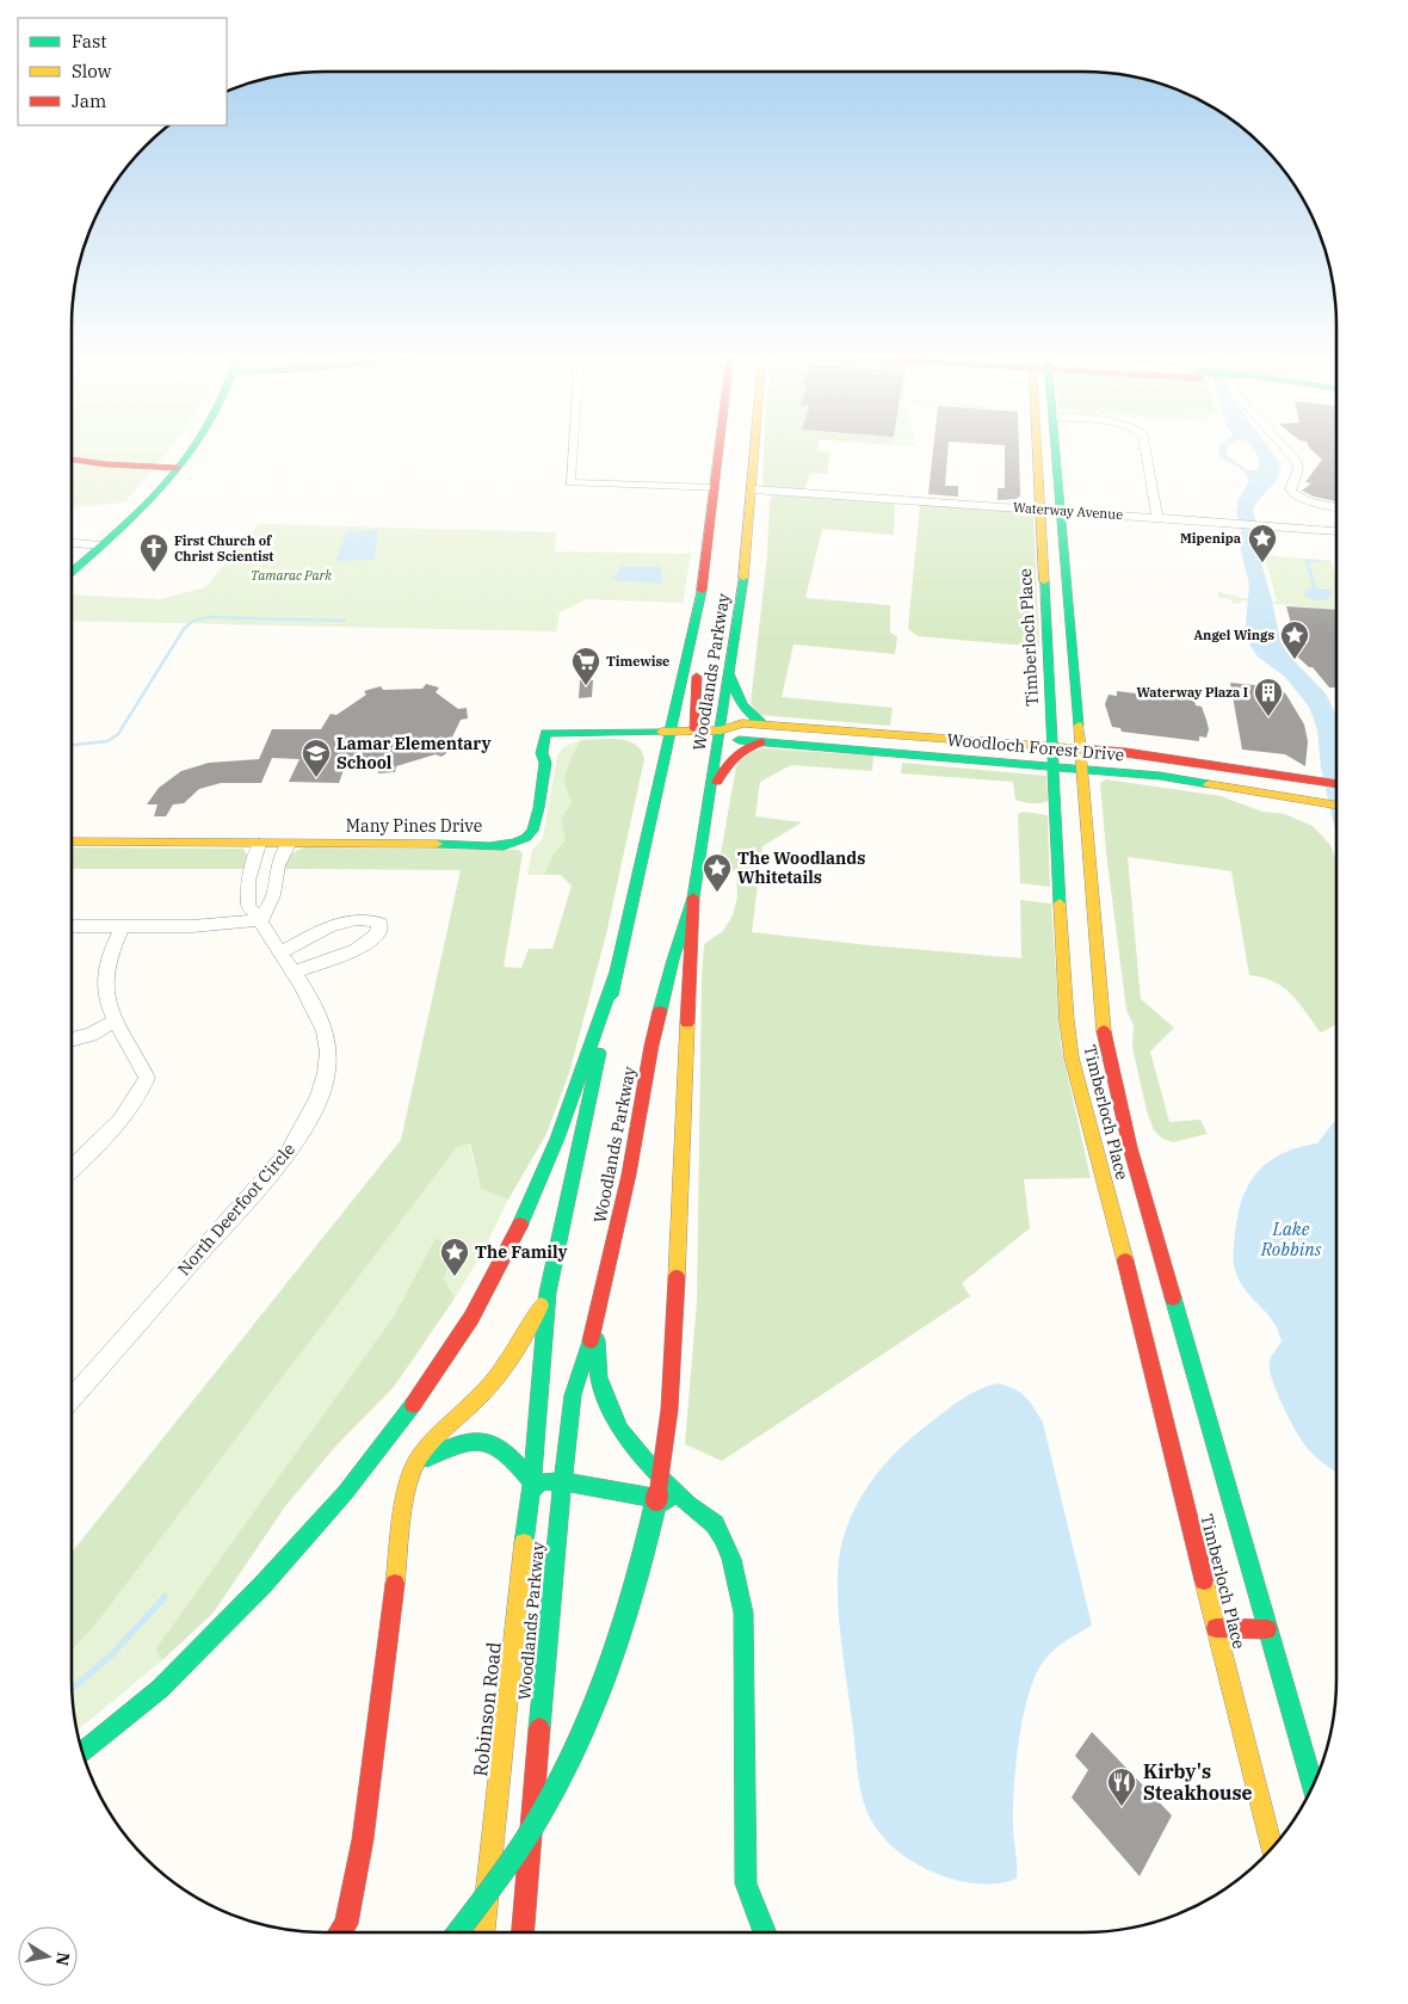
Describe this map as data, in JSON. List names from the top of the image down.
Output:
{
  "streets": {
    "main road": [
      "Timberloch Place",
      "Woodlands Parkway",
      "Woodloch Forest Drive",
      "Many Pines Drive",
      "Robinson Road"
    ],
    "street": ["Waterway Avenue", "North Deerfoot Circle"]
  },
  "crossings": [
    ["Waterway Avenue", "Timberloch Place"],
    ["Waterway Avenue", "Woodlands Parkway"],
    ["Timberloch Place", "Woodloch Forest Drive"],
    ["Woodlands Parkway", "Woodloch Forest Drive"],
    ["Woodlands Parkway", "Many Pines Drive"],
    ["Woodlands Parkway", "Robinson Road"],
    ["Woodloch Forest Drive", "Many Pines Drive"],
    ["Many Pines Drive", "North Deerfoot Circle"]
  ],
  "water": ["Lake Robbins"],
  "parks": ["Tamarac Park"],
  "places": {
    "place": [
      "Mipenipa",
      "Angel Wings",
      "The Woodlands Whitetails",
      "The Family"
    ],
    "church": ["First Church of Christ Scientist"],
    "supermarket": ["Timewise"],
    "building": ["Waterway Plaza I"],
    "school or university": ["Lamar Elementary School"],
    "restaurant": ["Kirby's Steakhouse"]
  },
  "legend": ["Fast", "Slow", "Jam"],
  "north": "right"
}
